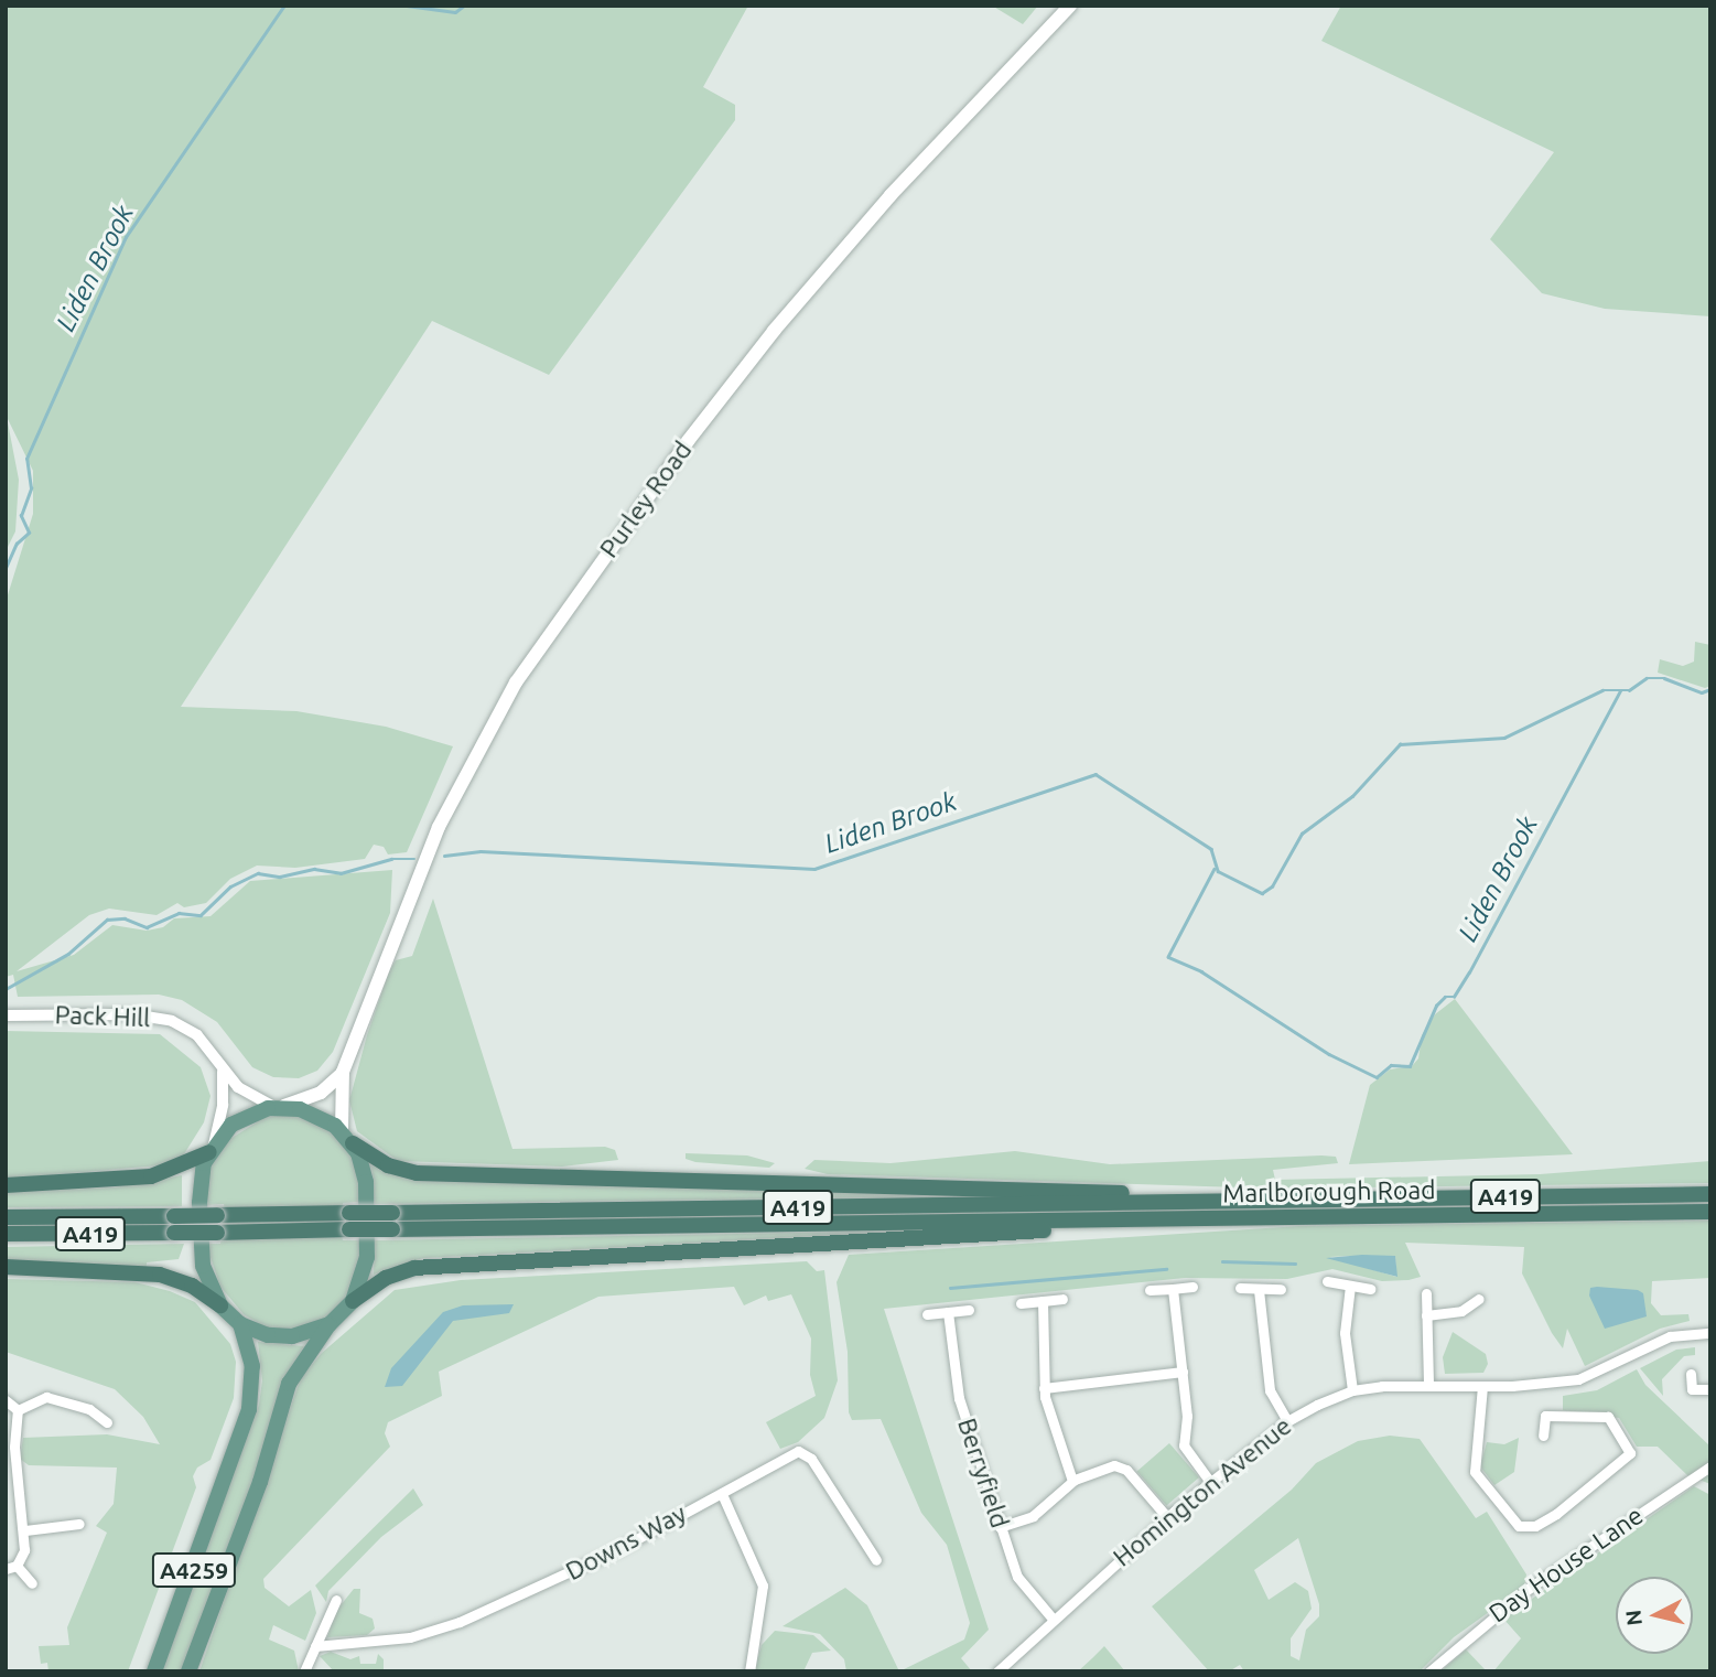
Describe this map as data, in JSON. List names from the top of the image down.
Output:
{
  "streets": {
    "highway": ["Marlborough Road", "A419"],
    "main road": ["Purley Road", "A4259"],
    "street": [
      "Pack Hill",
      "Berryfield",
      "Homington Avenue",
      "Downs Way",
      "Day House Lane"
    ]
  },
  "crossings": [
    ["Purley Road", "Pack Hill"],
    ["Purley Road", "A419"],
    ["Purley Road", "A4259"],
    ["Pack Hill", "A419"],
    ["Pack Hill", "A4259"],
    ["Marlborough Road", "A419"],
    ["A419", "A4259"],
    ["Berryfield", "Homington Avenue"]
  ],
  "water": ["Liden Brook"],
  "north": "left"
}
